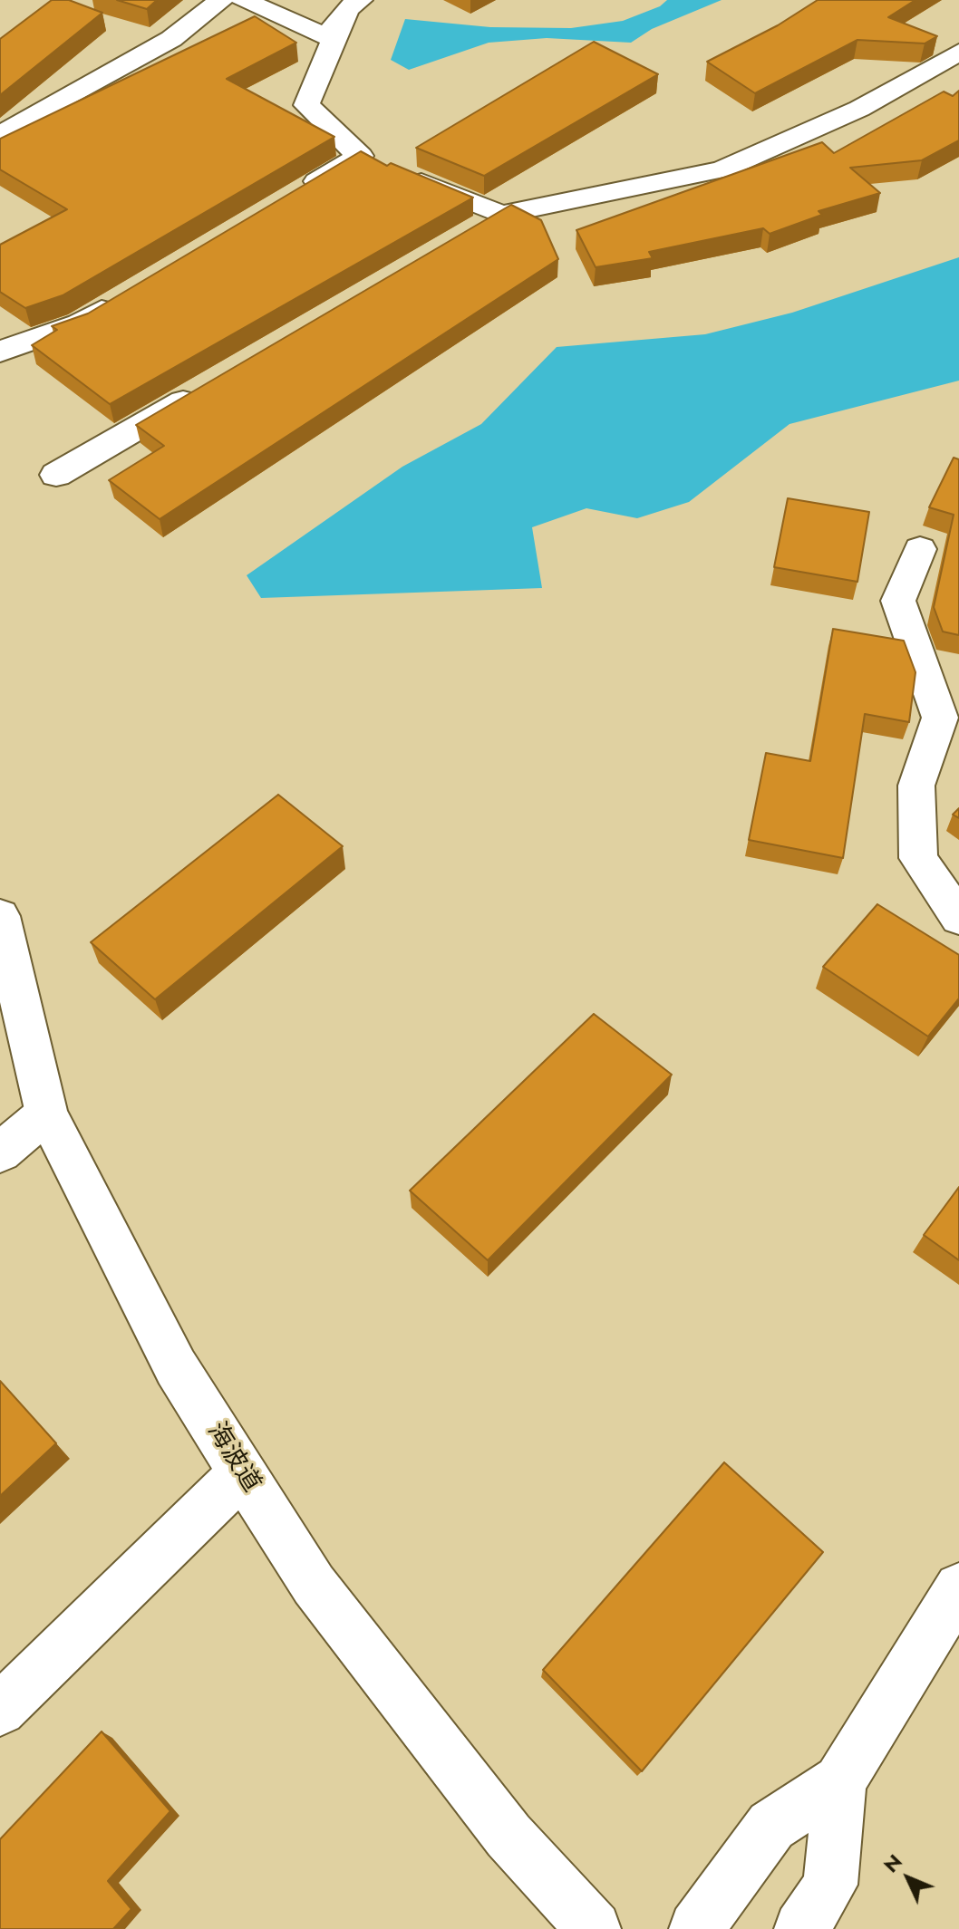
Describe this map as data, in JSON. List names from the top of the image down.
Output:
{
  "streets": {
    "street": ["海波道"]
  },
  "north": "top left"
}
